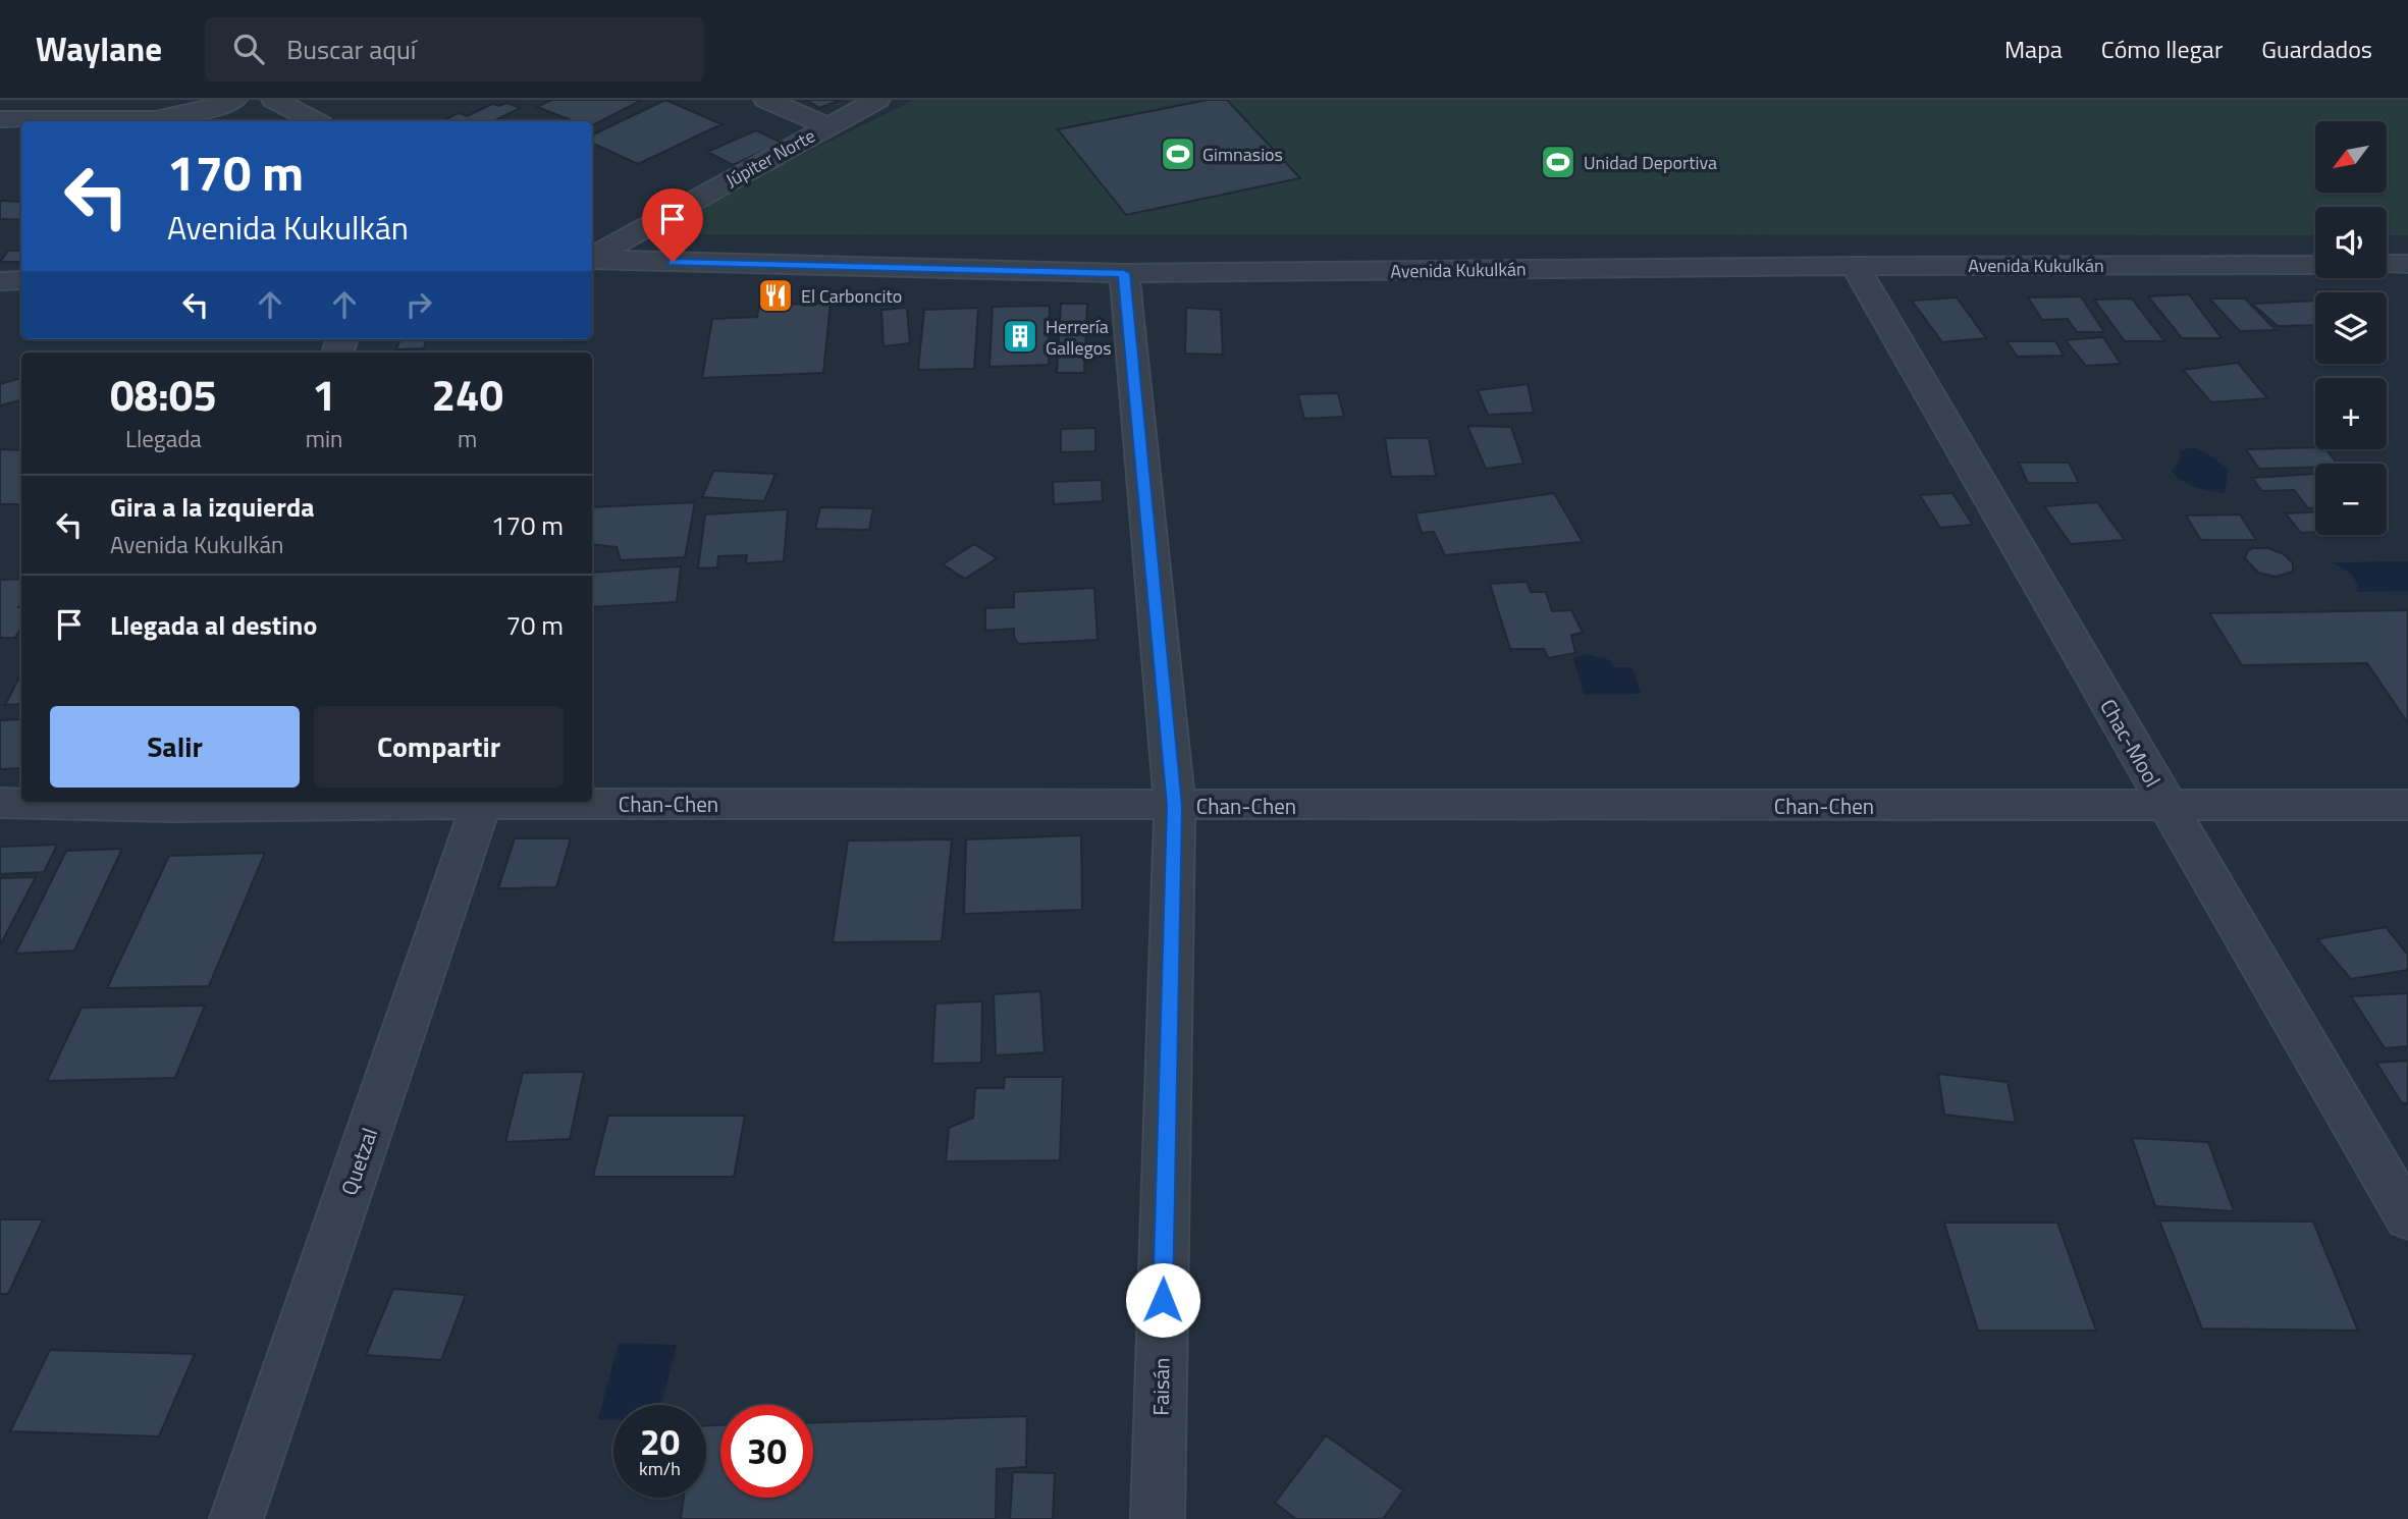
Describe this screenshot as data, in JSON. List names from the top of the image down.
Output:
{
  "streets": {
    "street": [
      "Júpiter Norte",
      "Avenida Kukulkán",
      "Chac-Mool",
      "Chan-Chen",
      "Quetzal",
      "Faisán"
    ]
  },
  "crossings": [
    ["Avenida Kukulkán", "Chac-Mool"],
    ["Avenida Kukulkán", "Faisán"],
    ["Chac-Mool", "Chan-Chen"],
    ["Chan-Chen", "Quetzal"],
    ["Chan-Chen", "Faisán"]
  ],
  "places": {
    "sports": ["Gimnasios", "Unidad Deportiva"],
    "restaurant": ["El Carboncito"],
    "building": ["Herrería Gallegos"]
  },
  "north": "bottom left",
  "page": {
    "header": "Waylane",
    "search": "Buscar aquí",
    "nav": ["Mapa", "Cómo llegar", "Guardados"],
    "map_buttons": ["+", "−"],
    "turn": ["170 m", "Avenida Kukulkán"],
    "eta": [
      "08:05",
      "Llegada",
      "1",
      "min",
      "240",
      "m"
    ],
    "list": [
      {
        "name": "Gira a la izquierda",
        "note": "Avenida Kukulkán",
        "value": "170 m"
      },
      {
        "name": "Llegada al destino",
        "value": "70 m"
      }
    ],
    "buttons": ["Salir", "Compartir"],
    "speed": "20 km/h",
    "limit": "30"
  }
}
